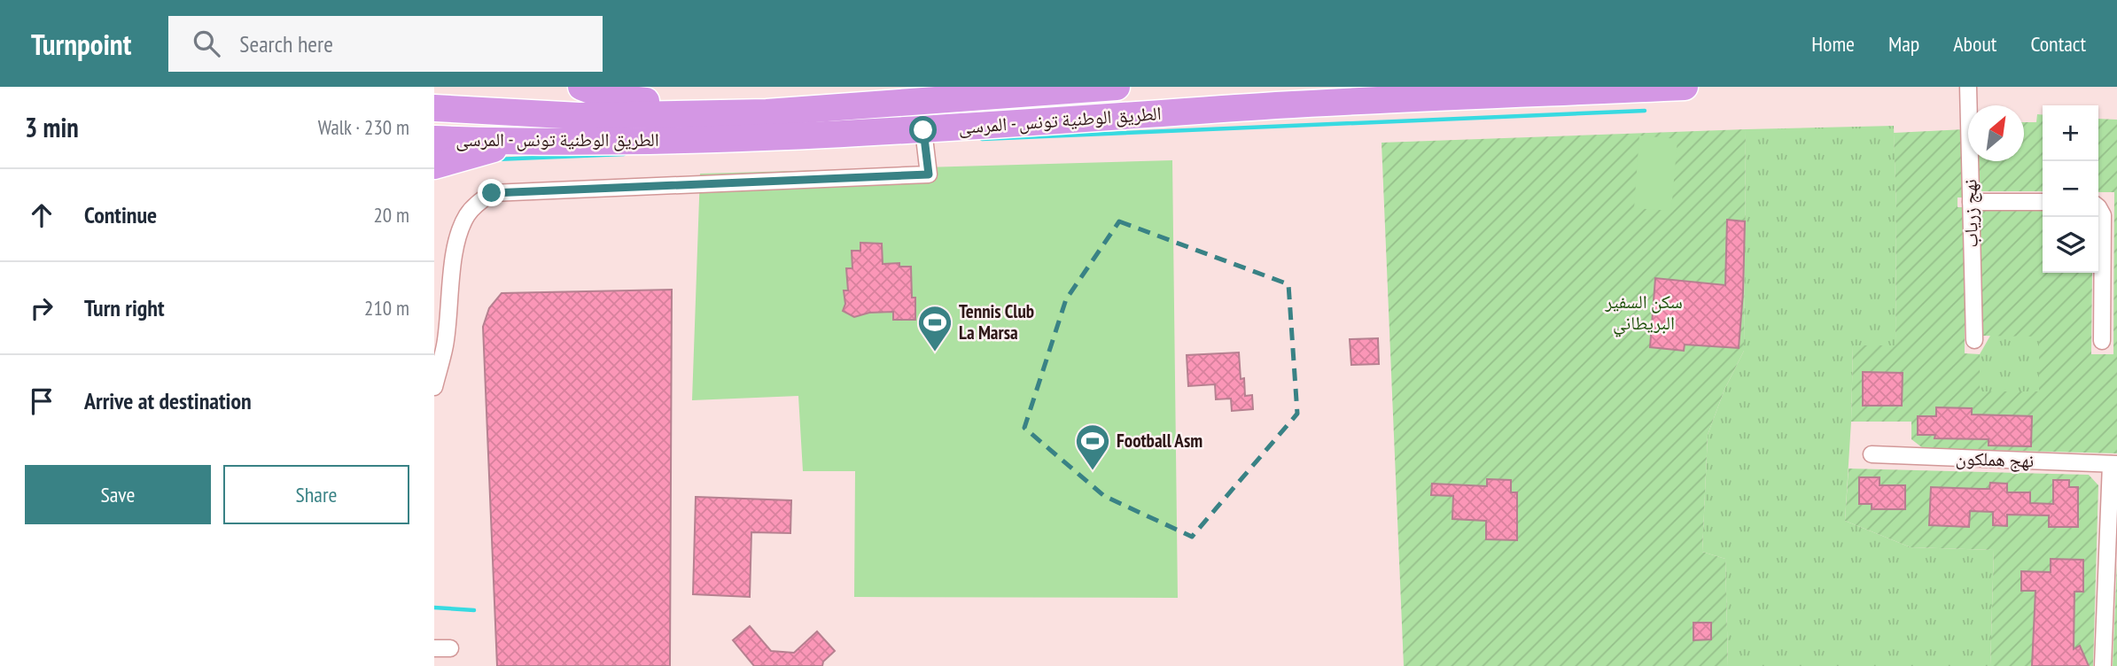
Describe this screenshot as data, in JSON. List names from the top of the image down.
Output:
{
  "streets": {
    "highway": ["الطريق الوطنية تونس - المرسى"],
    "street": ["نهج زرياب", "نهج هملكون"]
  },
  "parks": ["سكن السفير البريطاني"],
  "places": {
    "sports": ["Tennis Club La Marsa", "Football Asm"]
  },
  "north": "top right",
  "page": {
    "header": "Turnpoint",
    "search": "Search here",
    "nav": [
      "Home",
      "Map",
      "About",
      "Contact"
    ],
    "heading": ["3 min", "Walk · 230 m"],
    "map_buttons": ["+", "−"],
    "list": [
      ["Continue", "20 m"],
      ["Turn right", "210 m"],
      "Arrive at destination"
    ],
    "buttons": ["Save", "Share"]
  }
}
